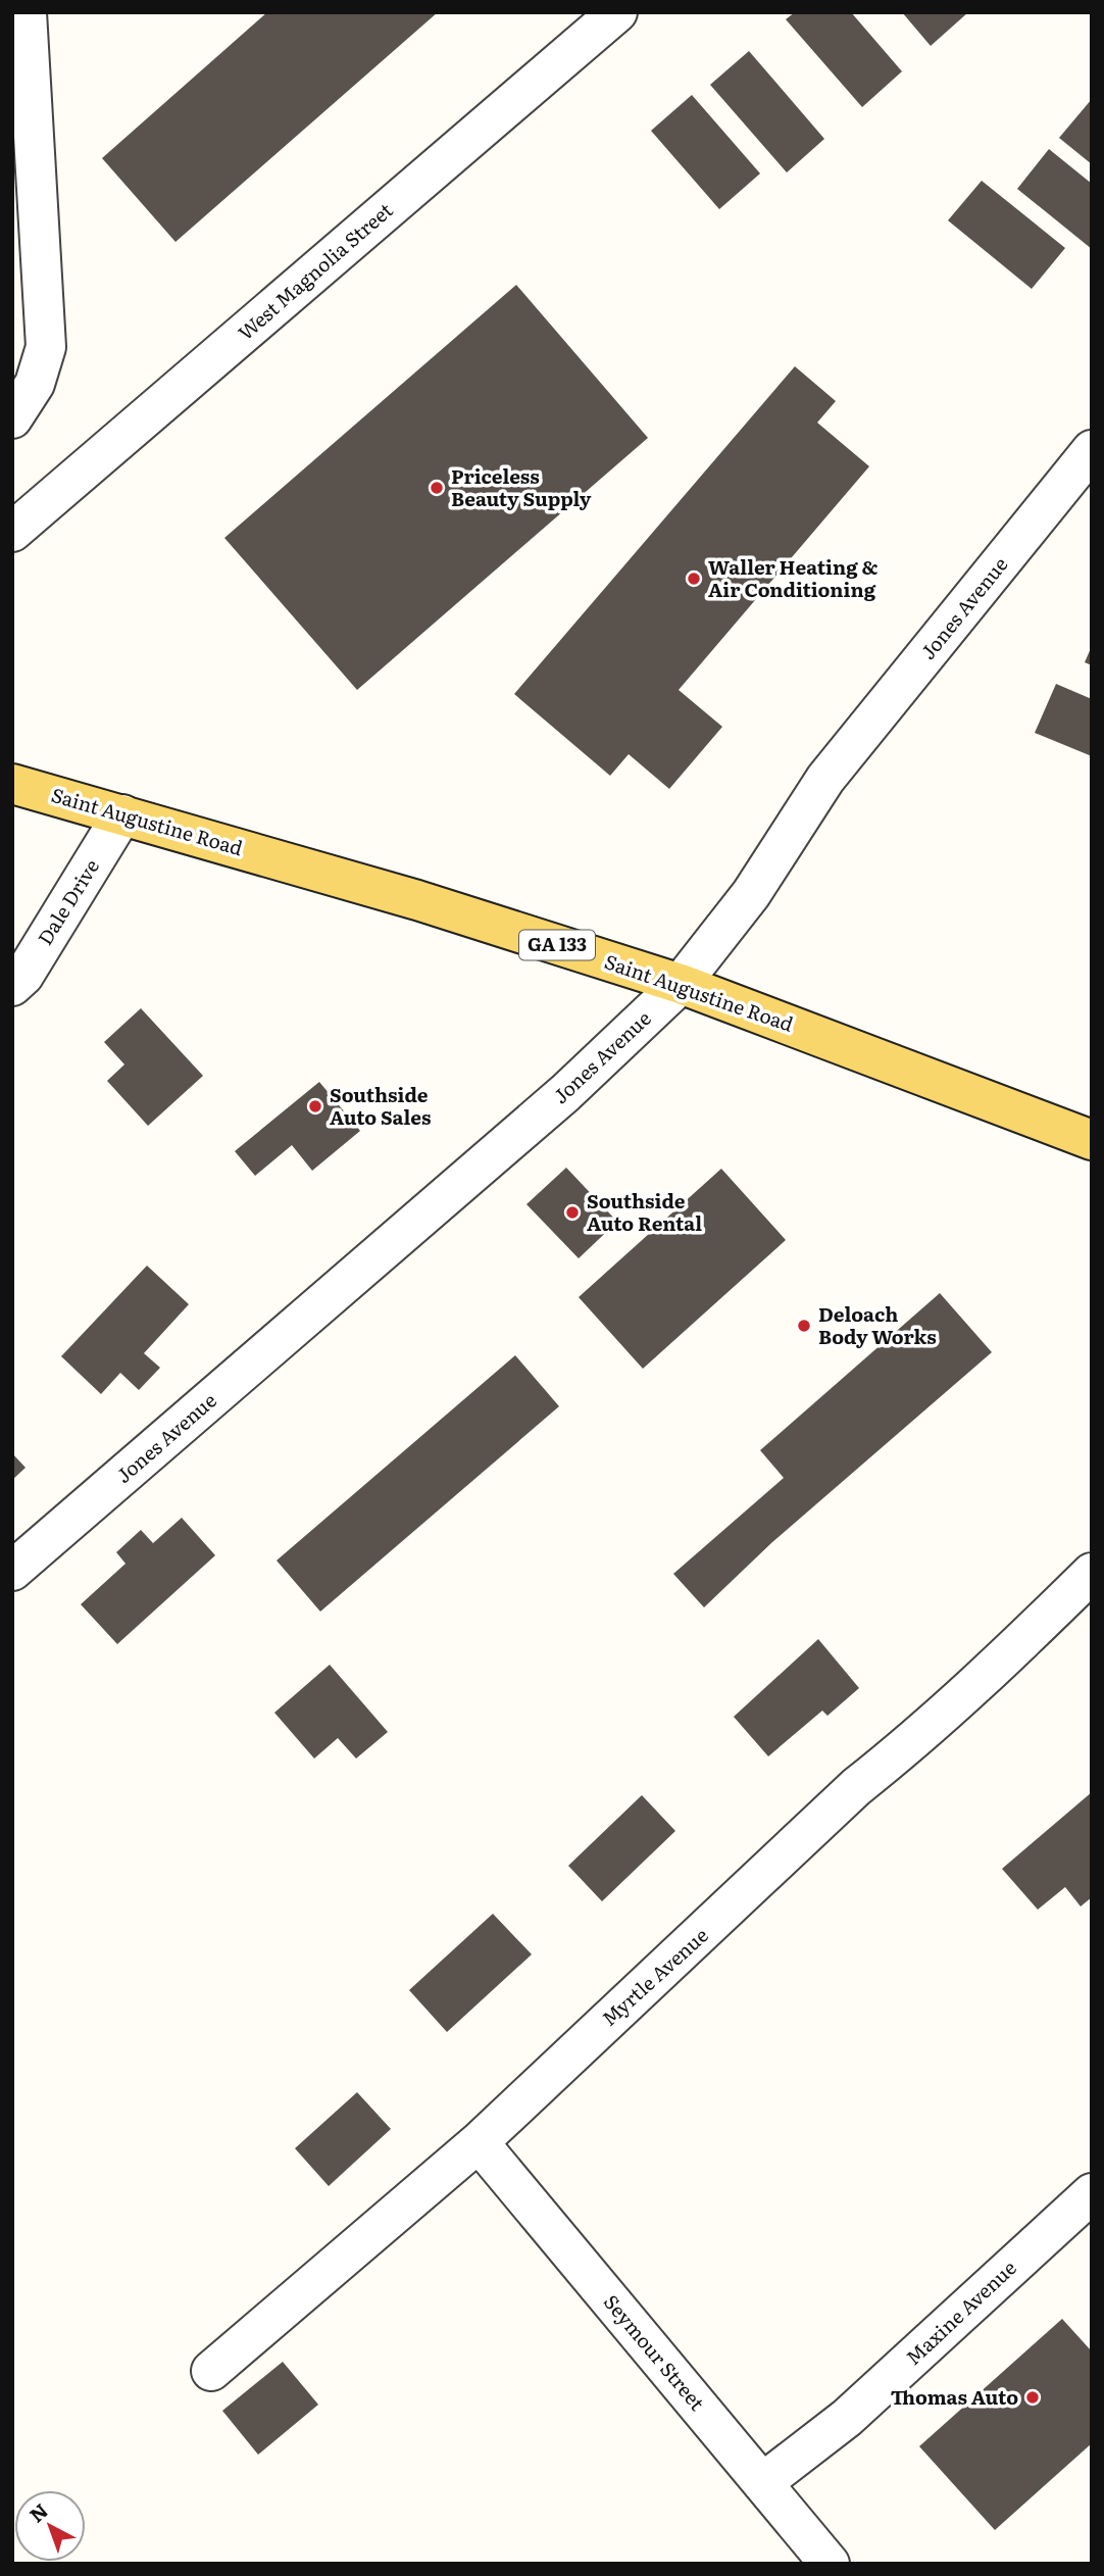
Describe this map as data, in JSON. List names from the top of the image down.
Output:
{
  "streets": {
    "main road": ["Saint Augustine Road", "GA 133"],
    "street": [
      "West Magnolia Street",
      "Jones Avenue",
      "Dale Drive",
      "Myrtle Avenue",
      "Maxine Avenue",
      "Seymour Street"
    ]
  },
  "crossings": [
    ["Jones Avenue", "Saint Augustine Road"],
    ["Saint Augustine Road", "Dale Drive"],
    ["Myrtle Avenue", "Seymour Street"],
    ["Maxine Avenue", "Seymour Street"]
  ],
  "places": [
    "Priceless Beauty Supply",
    "Waller Heating & Air Conditioning",
    "Southside Auto Sales",
    "Southside Auto Rental",
    "Deloach Body Works",
    "Thomas Auto"
  ],
  "north": "top left"
}
